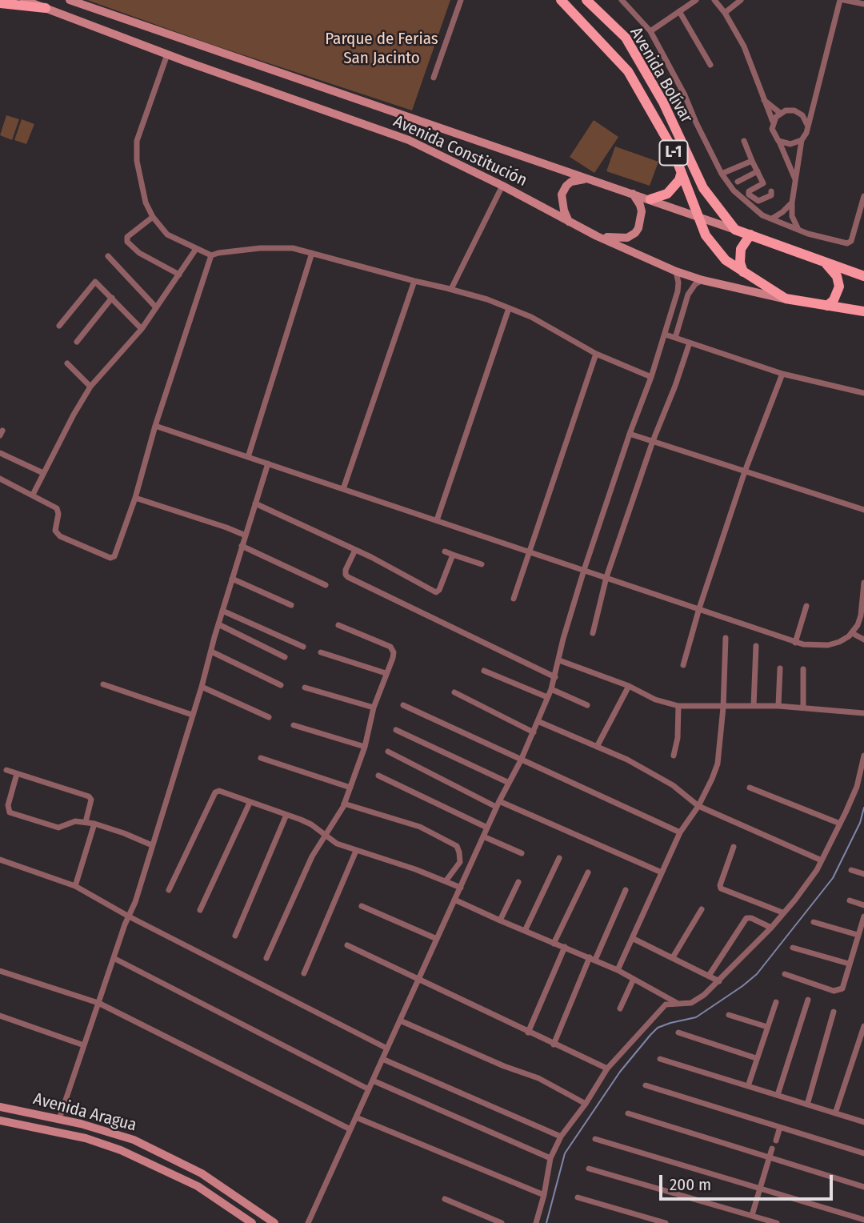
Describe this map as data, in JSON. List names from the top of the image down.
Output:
{
  "streets": {
    "main road": ["Avenida Bolívar", "L-1"],
    "street": ["Avenida Constitución", "Avenida Aragua"]
  },
  "crossings": [
    ["Avenida Bolívar", "Avenida Constitución"],
    ["Avenida Bolívar", "L-1"],
    ["Avenida Constitución", "L-1"]
  ],
  "parks": ["Parque de Ferias San Jacinto"],
  "scale_bar": "200 m"
}
